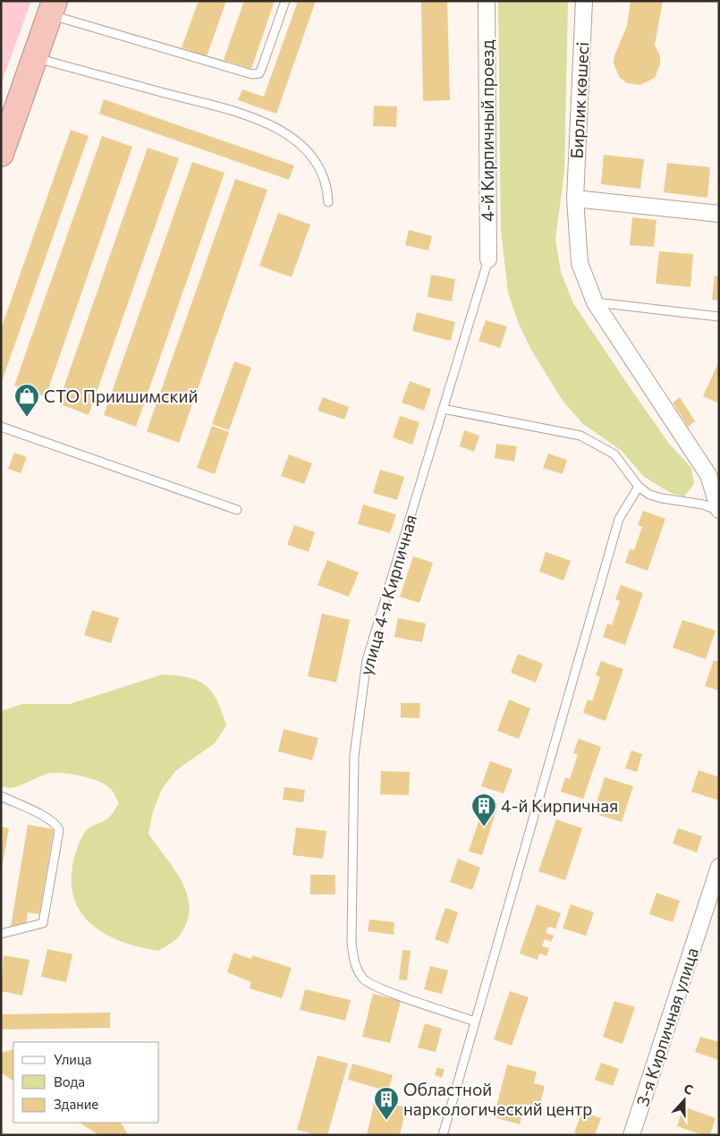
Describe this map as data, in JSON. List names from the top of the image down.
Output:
{
  "streets": {
    "street": ["Бирлик көшесі", "4-й Кирпичный проезд", "3-я Кирпичная улица"],
    "lane": ["улица 4-я Кирпичная"]
  },
  "crossings": [
    ["4-й Кирпичный проезд", "улица 4-я Кирпичная"]
  ],
  "places": {
    "shop": ["СТО Приишимский"],
    "building": ["4-й Кирпичная", "Областной наркологический центр"]
  },
  "legend": ["Улица", "Вода", "Здание"],
  "north": "top"
}
